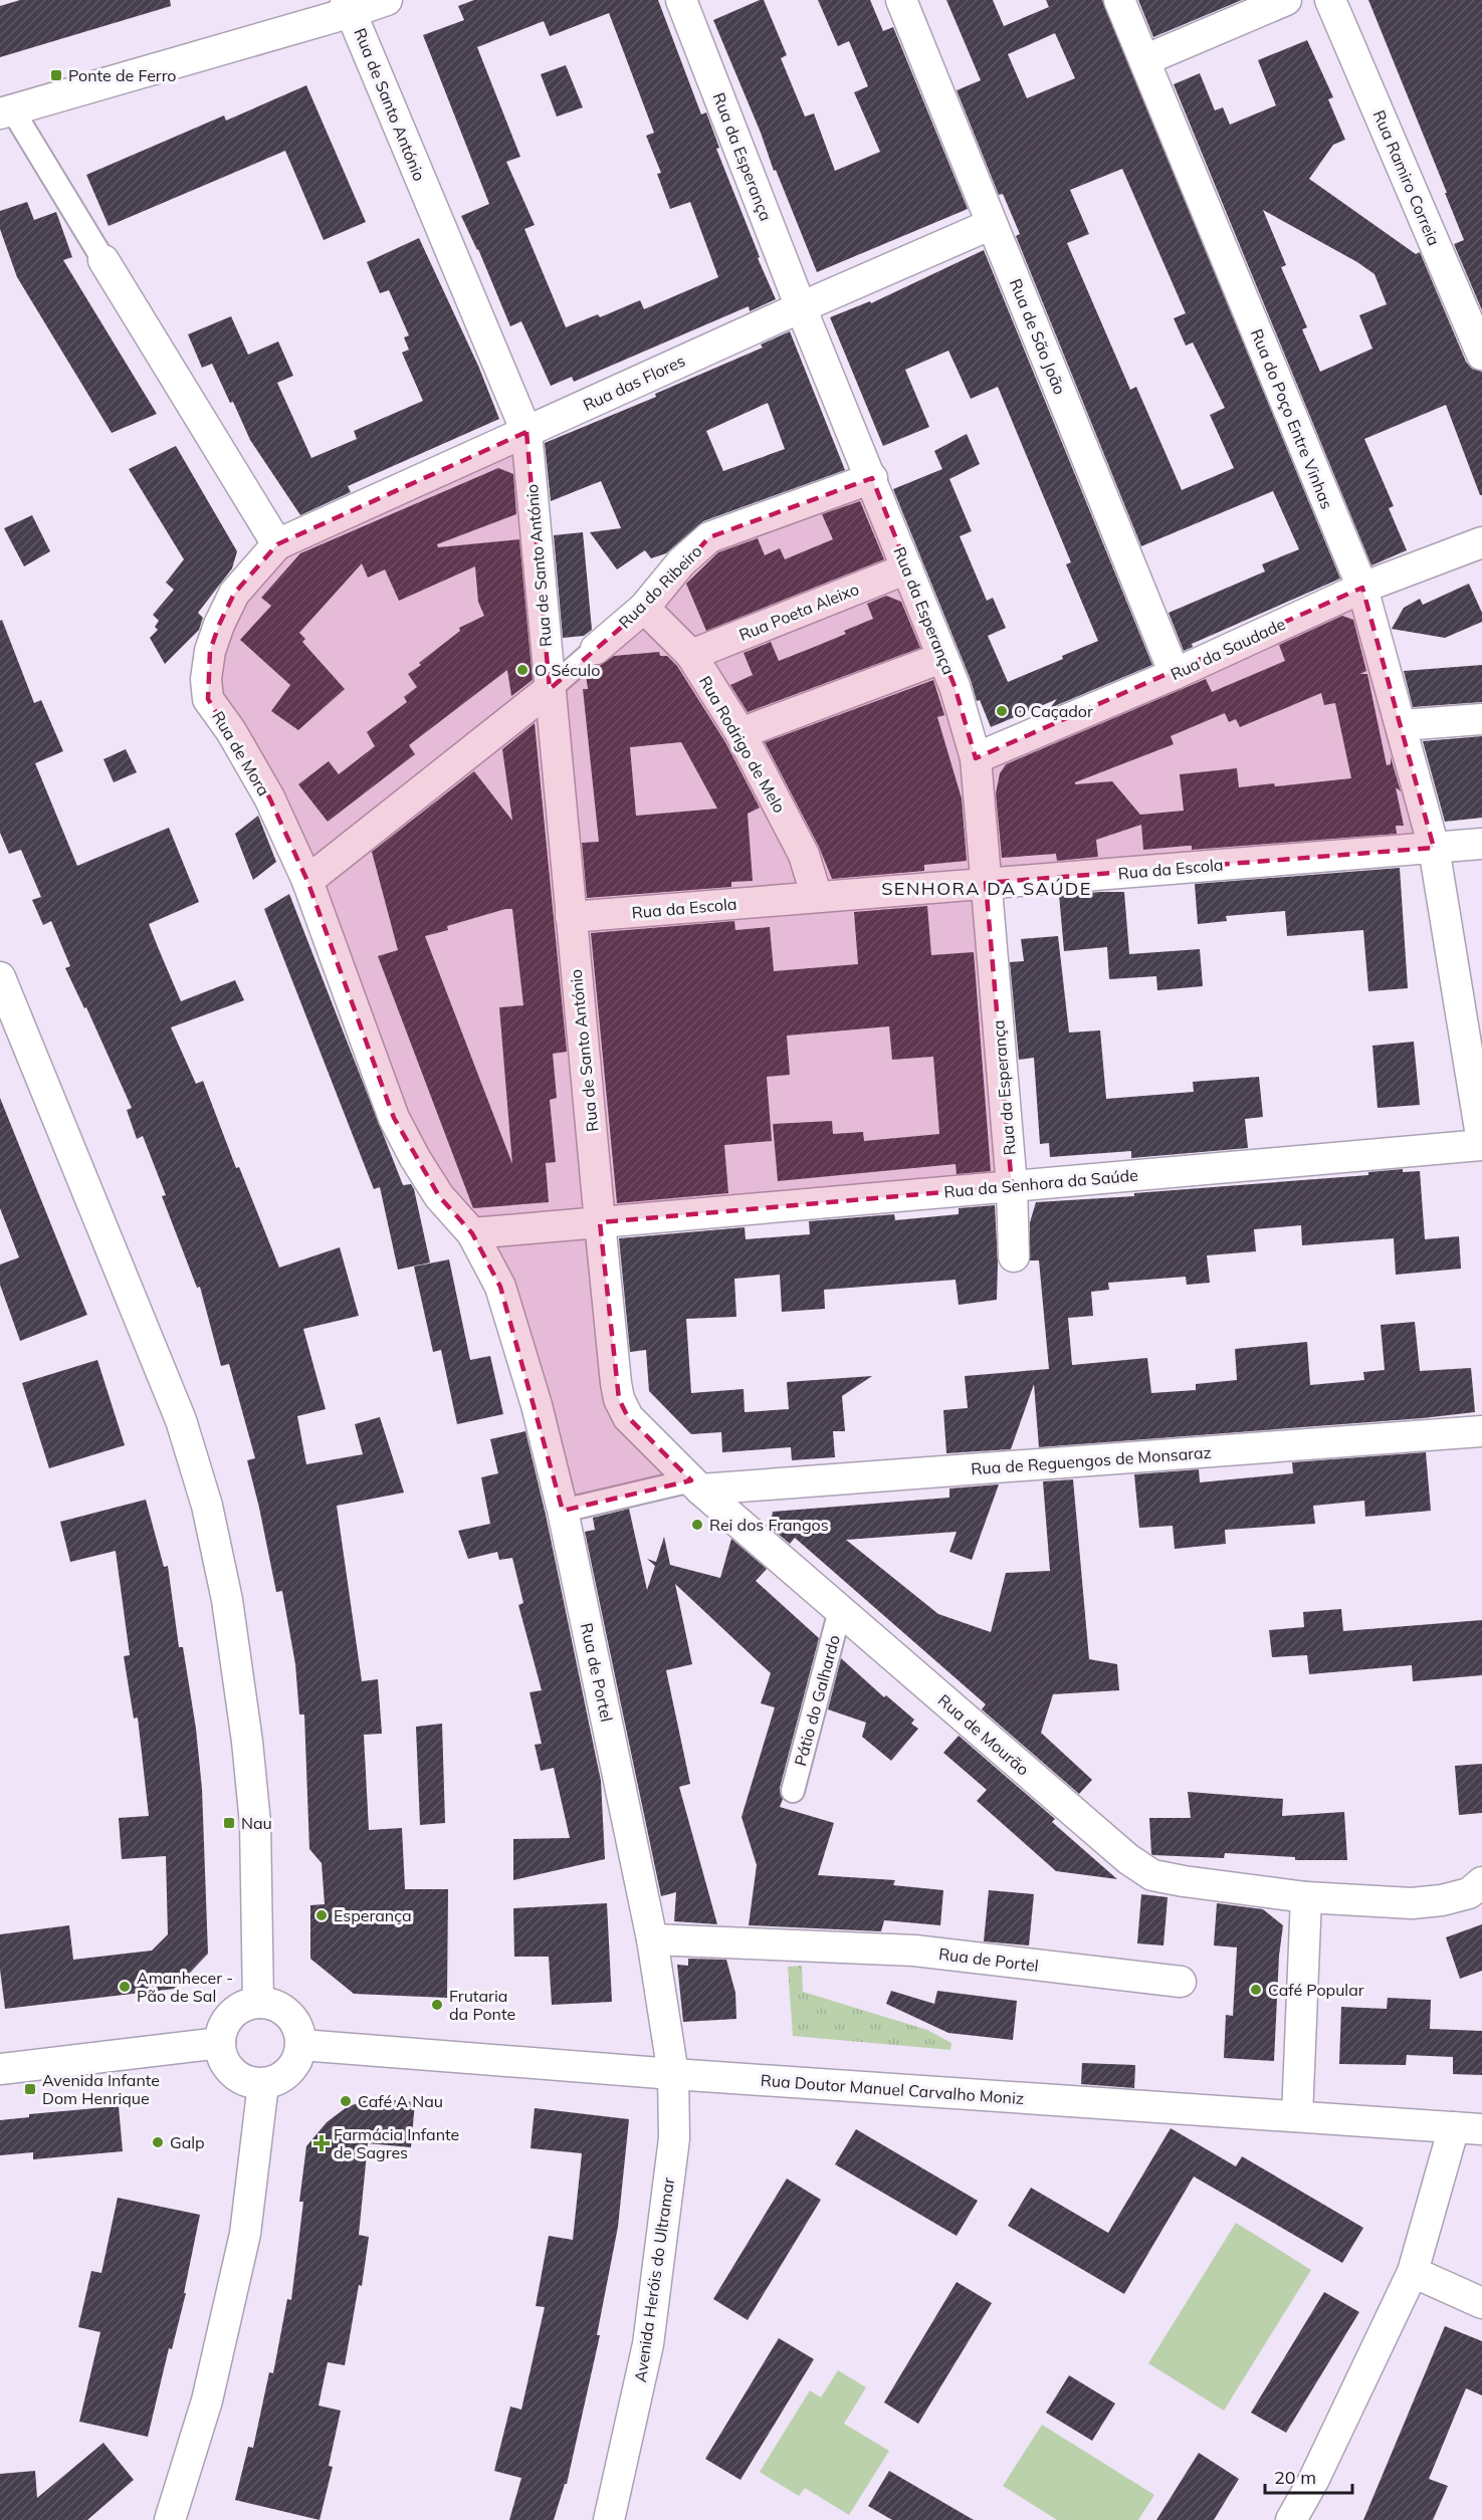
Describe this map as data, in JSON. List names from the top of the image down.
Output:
{
  "streets": {
    "street": [
      "Rua de Santo António",
      "Rua da Esperança",
      "Rua Ramiro Correia",
      "Rua de São João",
      "Rua das Flores",
      "Rua do Poço Entre Vinhas",
      "Rua do Ribeiro",
      "Rua Poeta Aleixo",
      "Rua da Saudade",
      "Rua Rodrigo de Melo",
      "Rua de Mora",
      "Rua da Escola",
      "Rua da Senhora da Saúde",
      "Rua de Reguengos de Monsaraz",
      "Rua de Portel",
      "Pátio do Galhardo",
      "Rua de Mourão",
      "Rua Doutor Manuel Carvalho Moniz",
      "Avenida Heróis do Ultramar"
    ]
  },
  "crossings": [
    ["Rua de Santo António", "Rua das Flores"],
    ["Rua de Santo António", "Rua do Ribeiro"],
    ["Rua de Santo António", "Rua da Escola"],
    ["Rua de Santo António", "Rua da Senhora da Saúde"],
    ["Rua de Santo António", "Rua de Reguengos de Monsaraz"],
    ["Rua de Santo António", "Rua de Mourão"],
    ["Rua da Esperança", "Rua das Flores"],
    ["Rua da Esperança", "Rua do Ribeiro"],
    ["Rua da Esperança", "Rua Poeta Aleixo"],
    ["Rua da Esperança", "Rua da Saudade"],
    ["Rua da Esperança", "Rua da Escola"],
    ["Rua da Esperança", "Rua da Senhora da Saúde"],
    ["Rua de São João", "Rua das Flores"],
    ["Rua de São João", "Rua da Saudade"],
    ["Rua das Flores", "Rua de Mora"],
    ["Rua do Poço Entre Vinhas", "Rua da Saudade"],
    ["Rua do Poço Entre Vinhas", "Rua da Escola"],
    ["Rua do Poço Entre Vinhas", "Rua da Senhora da Saúde"],
    ["Rua do Ribeiro", "Rua Rodrigo de Melo"],
    ["Rua do Ribeiro", "Rua de Mora"],
    ["Rua Poeta Aleixo", "Rua Rodrigo de Melo"],
    ["Rua Rodrigo de Melo", "Rua da Escola"],
    ["Rua de Mora", "Rua da Senhora da Saúde"],
    ["Rua de Mora", "Rua de Portel"],
    ["Rua de Reguengos de Monsaraz", "Rua de Mourão"],
    ["Rua de Portel", "Rua Doutor Manuel Carvalho Moniz"],
    ["Rua de Portel", "Avenida Heróis do Ultramar"],
    ["Pátio do Galhardo", "Rua de Mourão"],
    ["Rua Doutor Manuel Carvalho Moniz", "Avenida Heróis do Ultramar"]
  ],
  "districts": ["SENHORA DA SAÚDE"],
  "places": {
    "transit": ["Ponte de Ferro", "Nau", "Avenida Infante Dom Henrique"],
    "other": [
      "O Século",
      "O Caçador",
      "Rei dos Frangos",
      "Esperança",
      "Amanhecer - Pão de Sal",
      "Café Popular",
      "Frutaria da Ponte",
      "Café A Nau",
      "Galp"
    ],
    "health": ["Farmácia Infante de Sagres"]
  },
  "scale_bar": "20 m"
}
